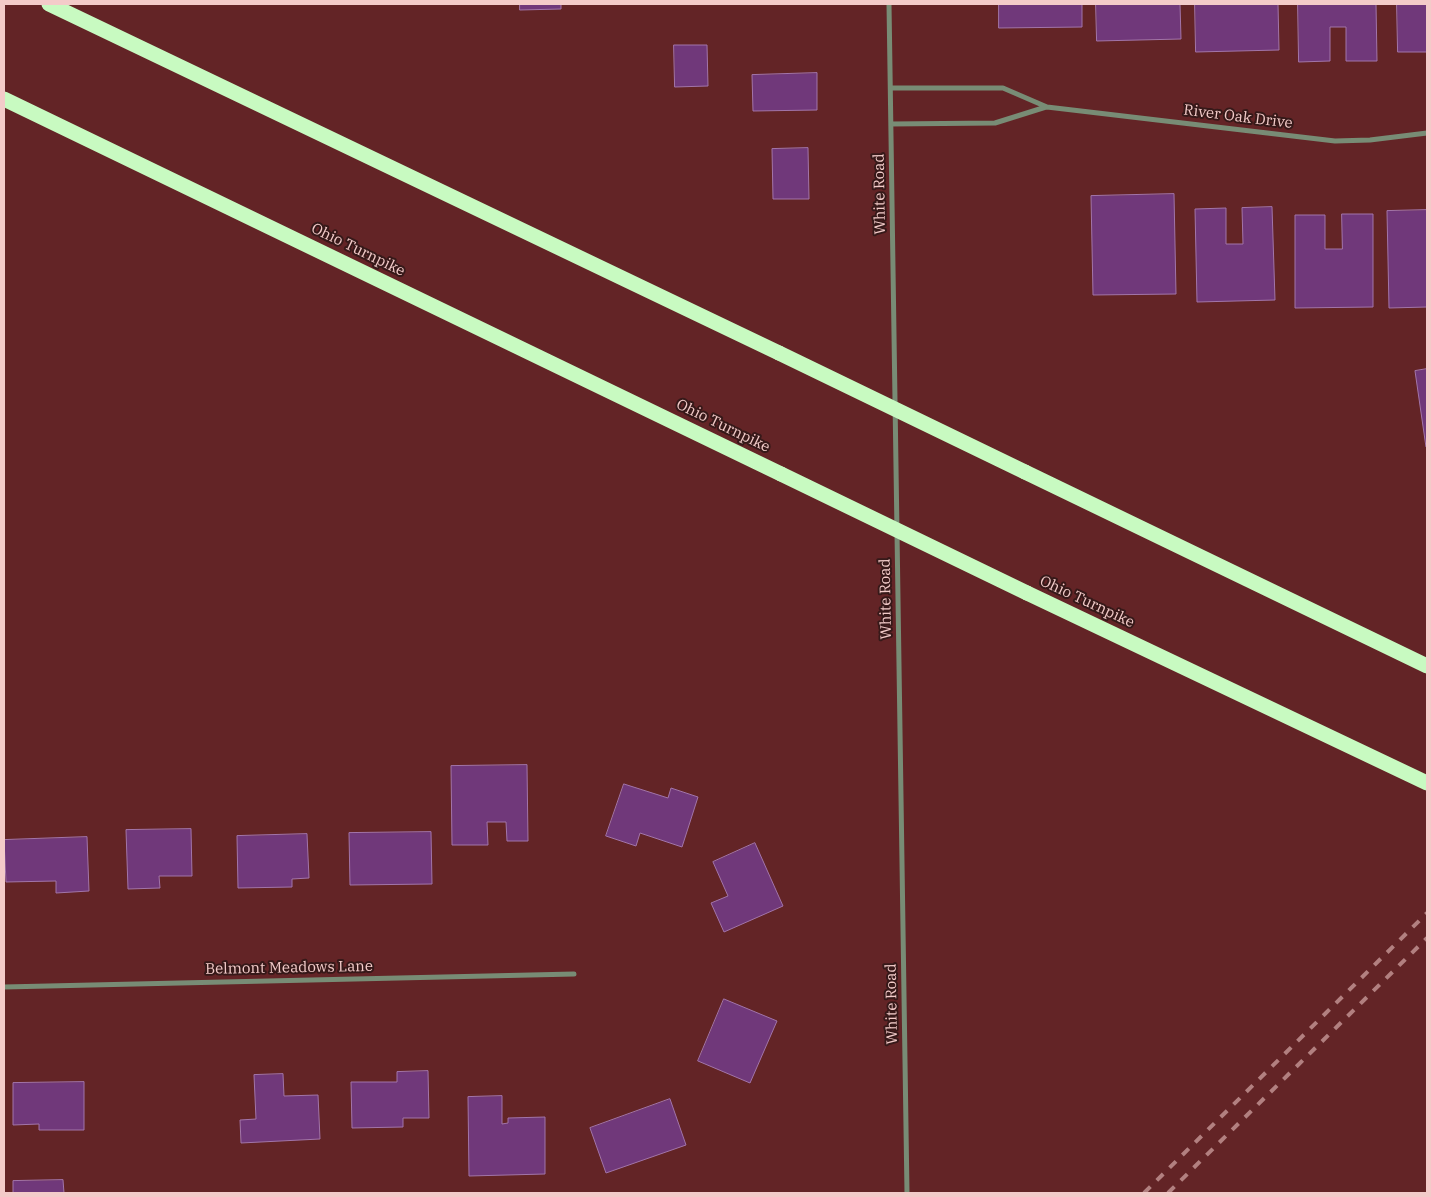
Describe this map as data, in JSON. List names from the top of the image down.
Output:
{
  "streets": {
    "highway": ["Ohio Turnpike"],
    "street": ["River Oak Drive", "White Road", "Belmont Meadows Lane"]
  },
  "crossings": [
    ["River Oak Drive", "White Road"]
  ]
}
